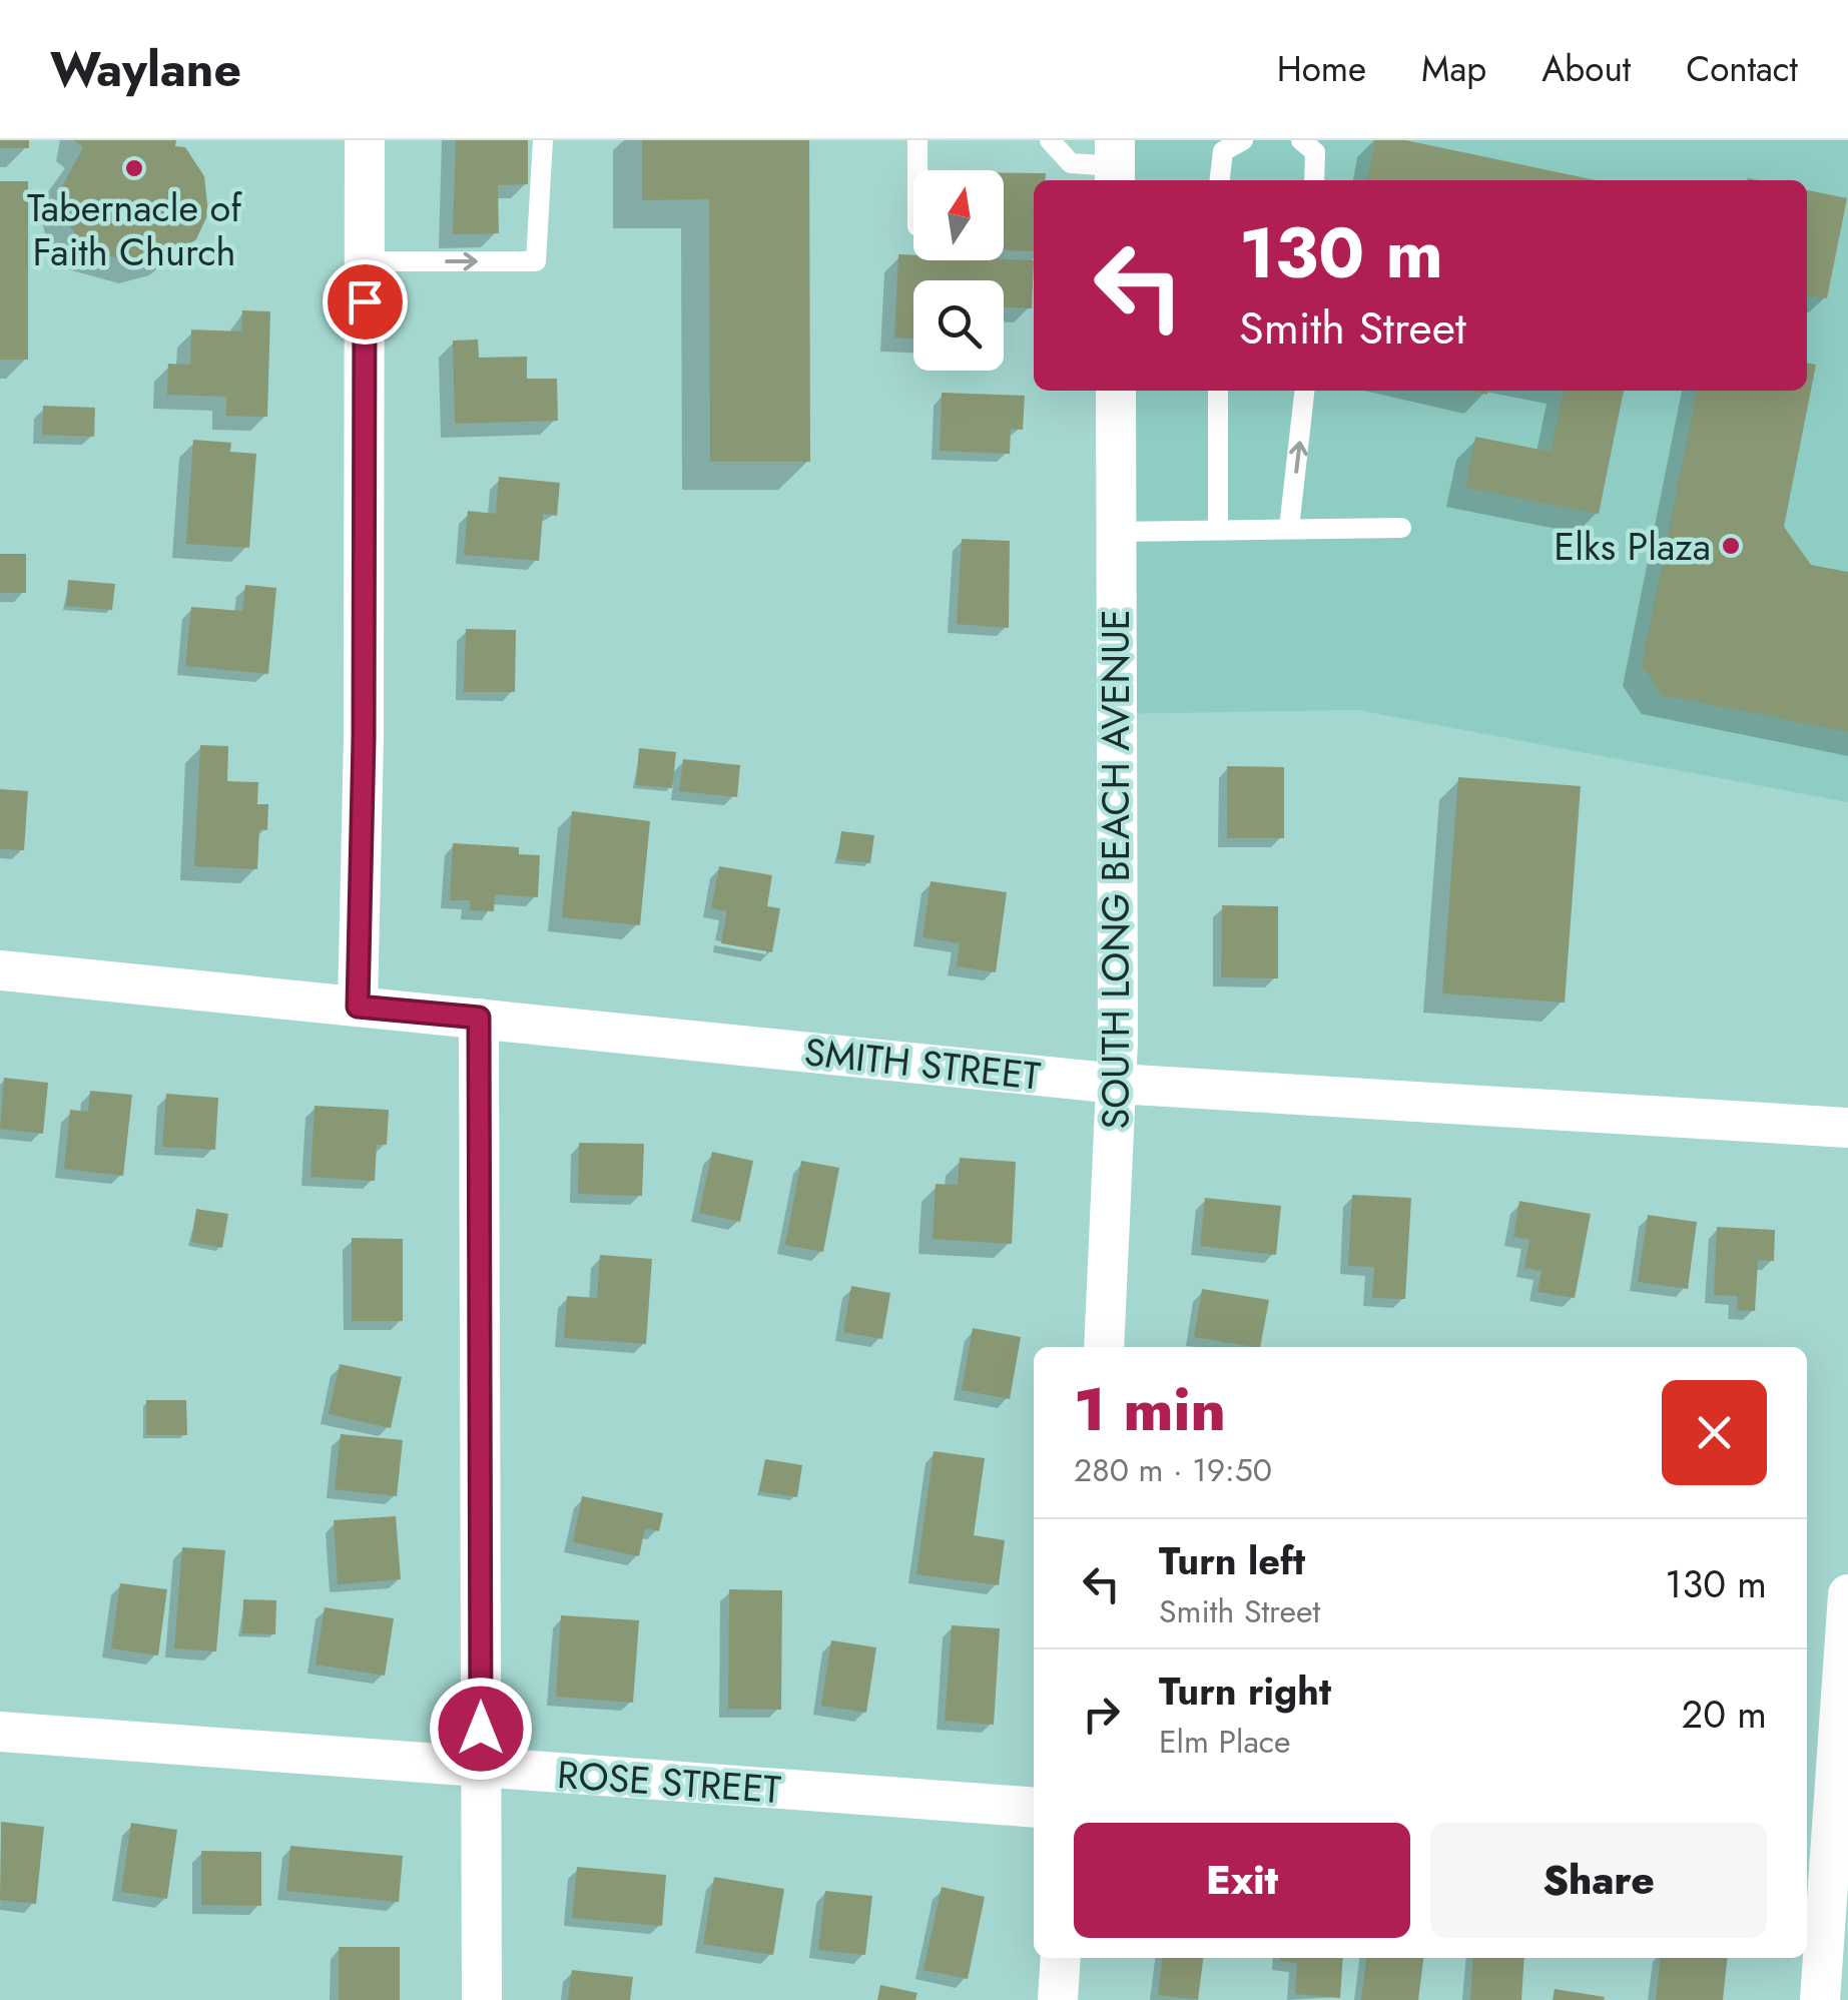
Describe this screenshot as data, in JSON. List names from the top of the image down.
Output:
{
  "streets": {
    "street": ["SOUTH LONG BEACH AVENUE", "SMITH STREET", "ROSE STREET"]
  },
  "crossings": [
    ["SOUTH LONG BEACH AVENUE", "SMITH STREET"]
  ],
  "places": ["Tabernacle of Faith Church", "Elks Plaza"],
  "north": "top",
  "page": {
    "header": "Waylane",
    "nav": [
      "Home",
      "Map",
      "About",
      "Contact"
    ],
    "turn": ["130 m", "Smith Street"],
    "heading": ["1 min", "280 m · 19:50"],
    "list": [
      {
        "name": "Turn left",
        "note": "Smith Street",
        "value": "130 m"
      },
      {
        "name": "Turn right",
        "note": "Elm Place",
        "value": "20 m"
      }
    ],
    "buttons": ["Exit", "Share"]
  }
}
